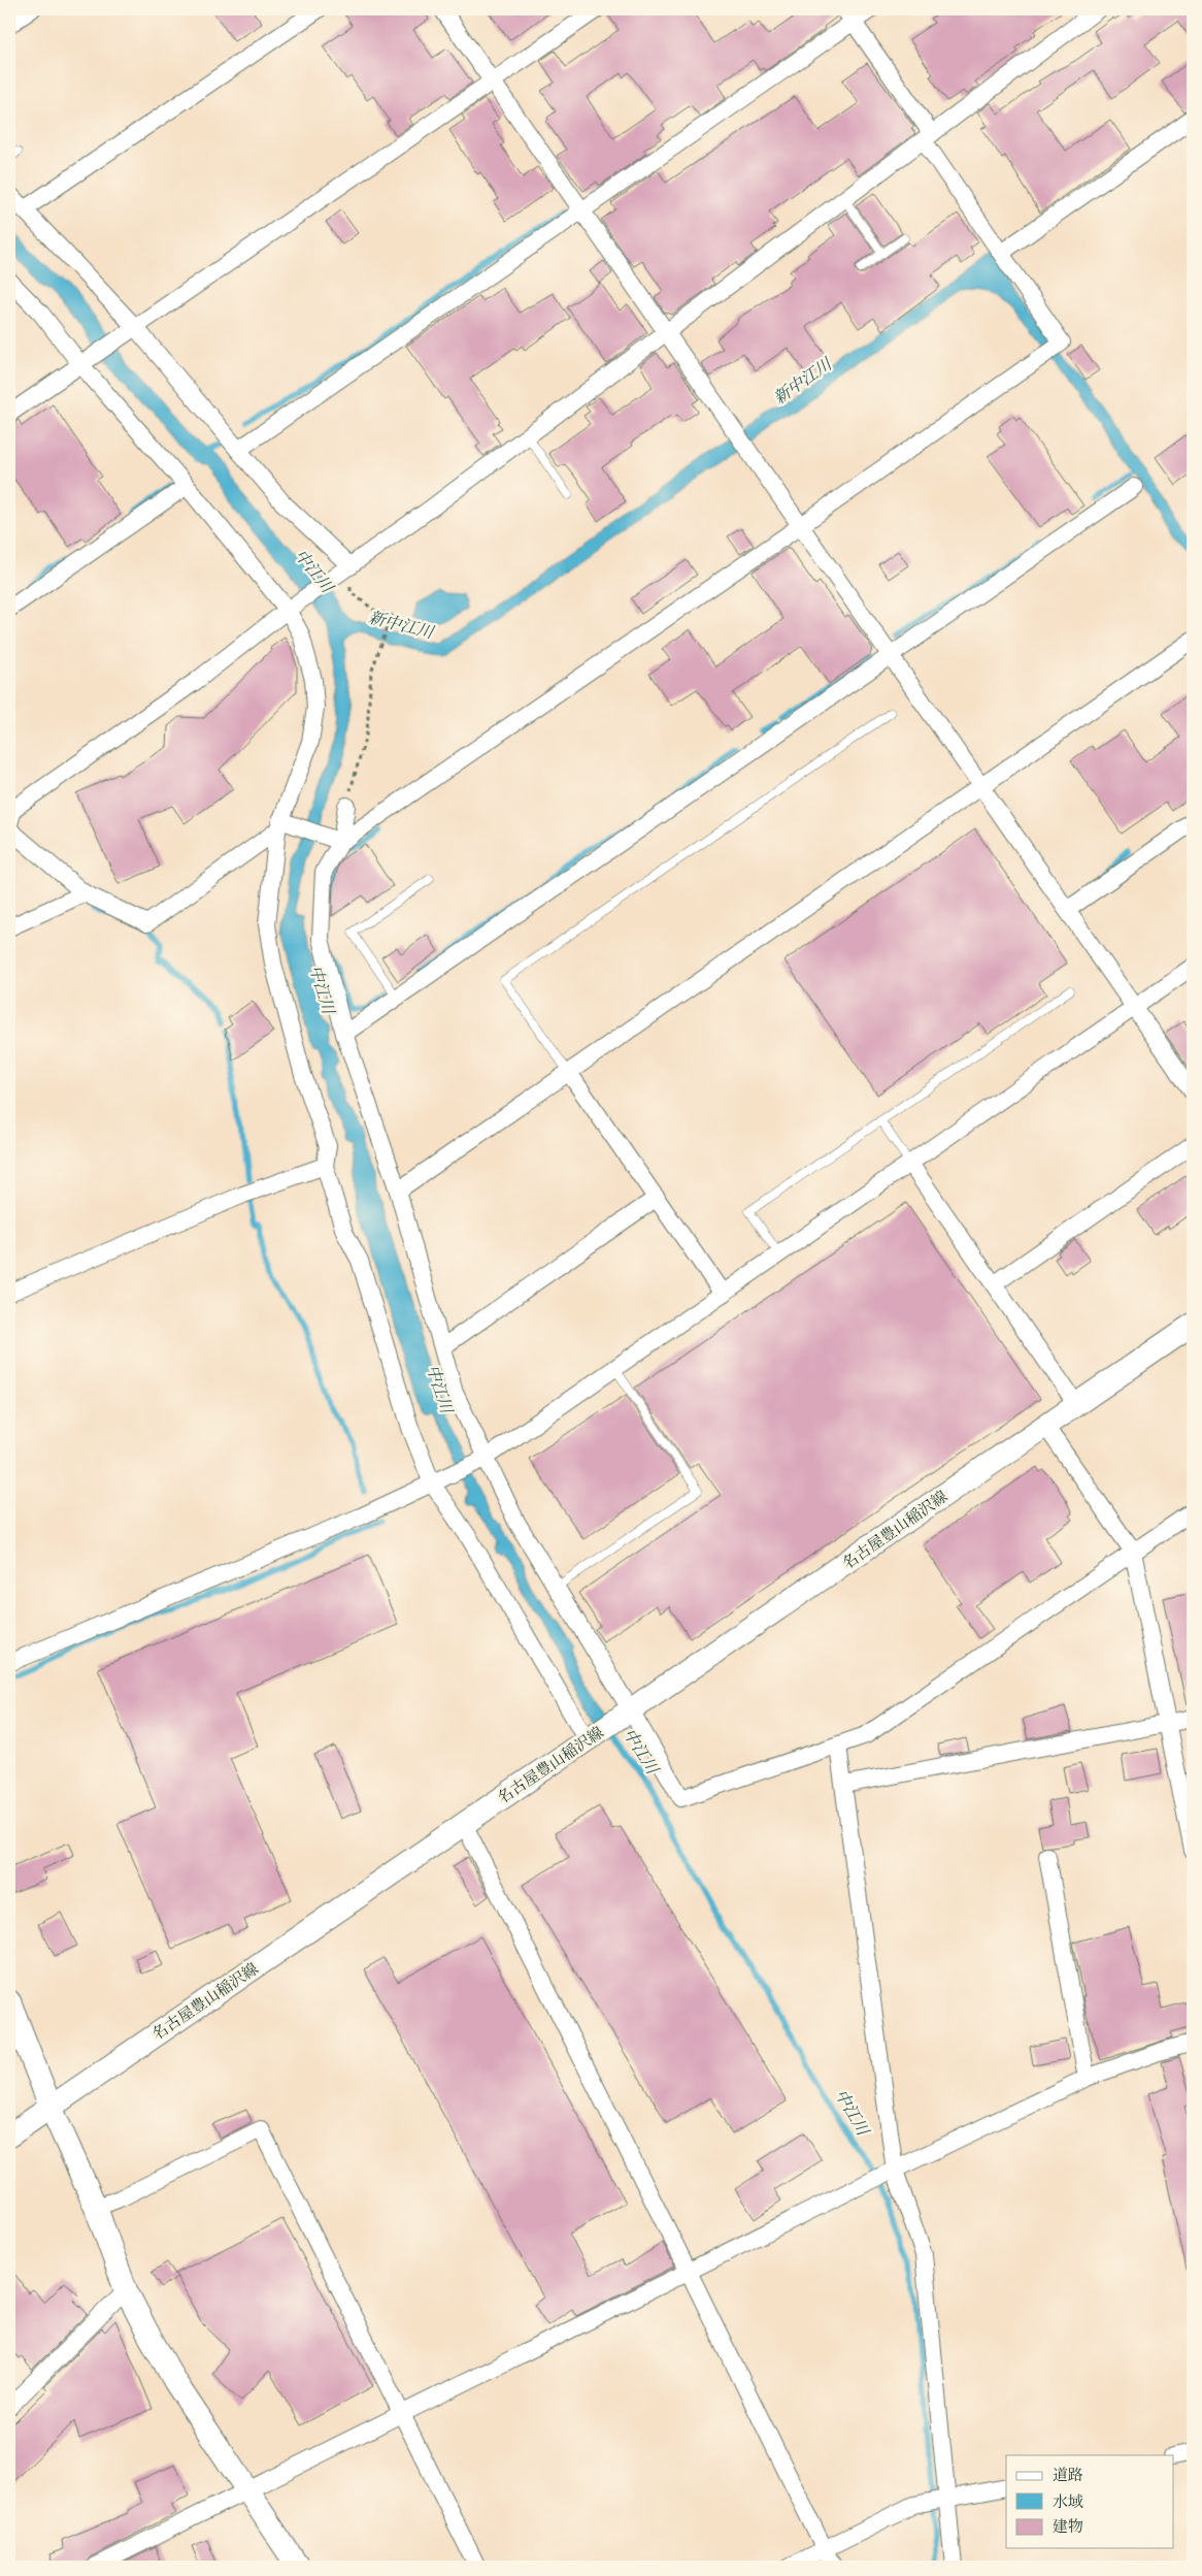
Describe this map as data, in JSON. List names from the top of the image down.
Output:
{
  "streets": {
    "main road": ["名古屋豊山稲沢線"]
  },
  "water": ["新中江川", "中江川"],
  "legend": ["道路", "水域", "建物"]
}
